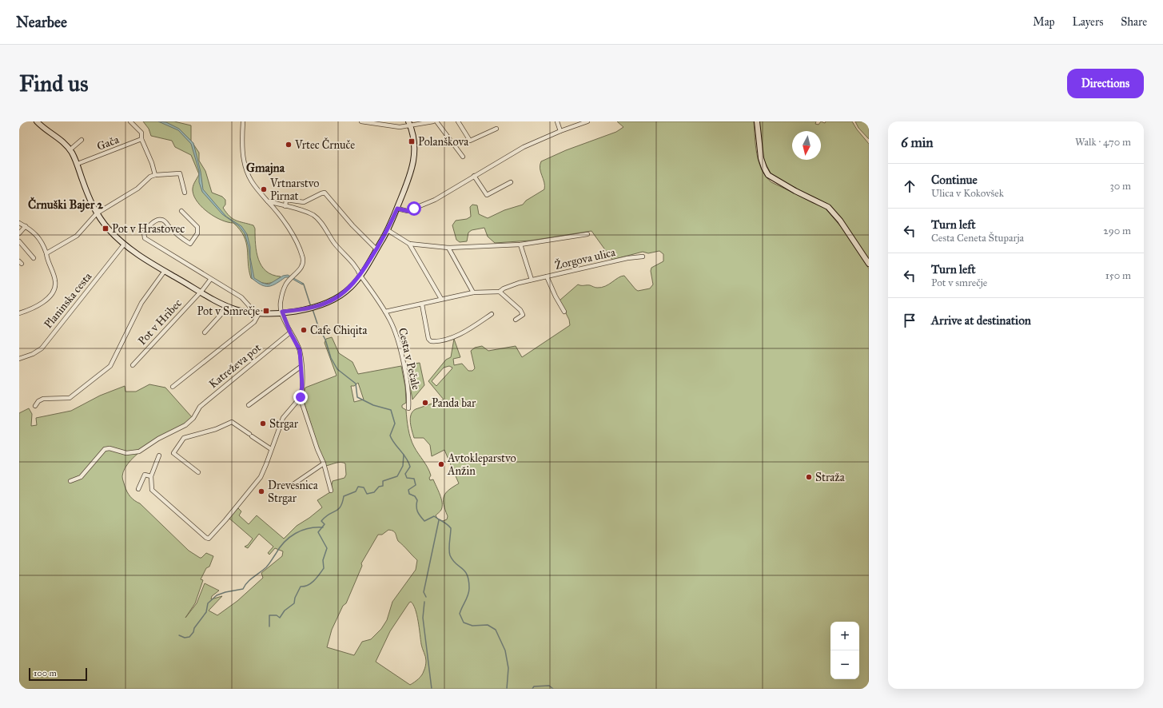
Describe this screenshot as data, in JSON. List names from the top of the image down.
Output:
{
  "streets": {
    "street": [
      "Gača",
      "Žorgova ulica",
      "Planinska cesta",
      "Pot v Hribec",
      "Cesta v Pečale",
      "Katreževa pot"
    ]
  },
  "crossings": [
    ["Žorgova ulica", "Cesta v Pečale"]
  ],
  "districts": ["Gmajna", "Črnuški Bajer 2"],
  "places": {
    "transit": ["Polanškova", "Pot v Hrastovec", "Pot v Smrečje"],
    "other": [
      "Vrtec Črnuče",
      "Vrtnarstvo Pirnat",
      "Cafe Chiqita",
      "Panda bar",
      "Strgar",
      "Avtokleparstvo Anžin",
      "Straža",
      "Drevesnica Strgar"
    ]
  },
  "scale_bar": "100 m",
  "north": "bottom",
  "page": {
    "header": "Nearbee",
    "nav": ["Map", "Layers", "Share"],
    "buttons": "Directions",
    "title": "Find us",
    "heading": ["6 min", "Walk · 470 m"],
    "list": [
      ["Continue", "Ulica v Kokovšek", "30 m"],
      ["Turn left", "Cesta Ceneta Štuparja", "290 m"],
      ["Turn left", "Pot v smrečje", "150 m"],
      "Arrive at destination"
    ],
    "map_buttons": ["+", "−"],
    "scale": "100 m"
  }
}
